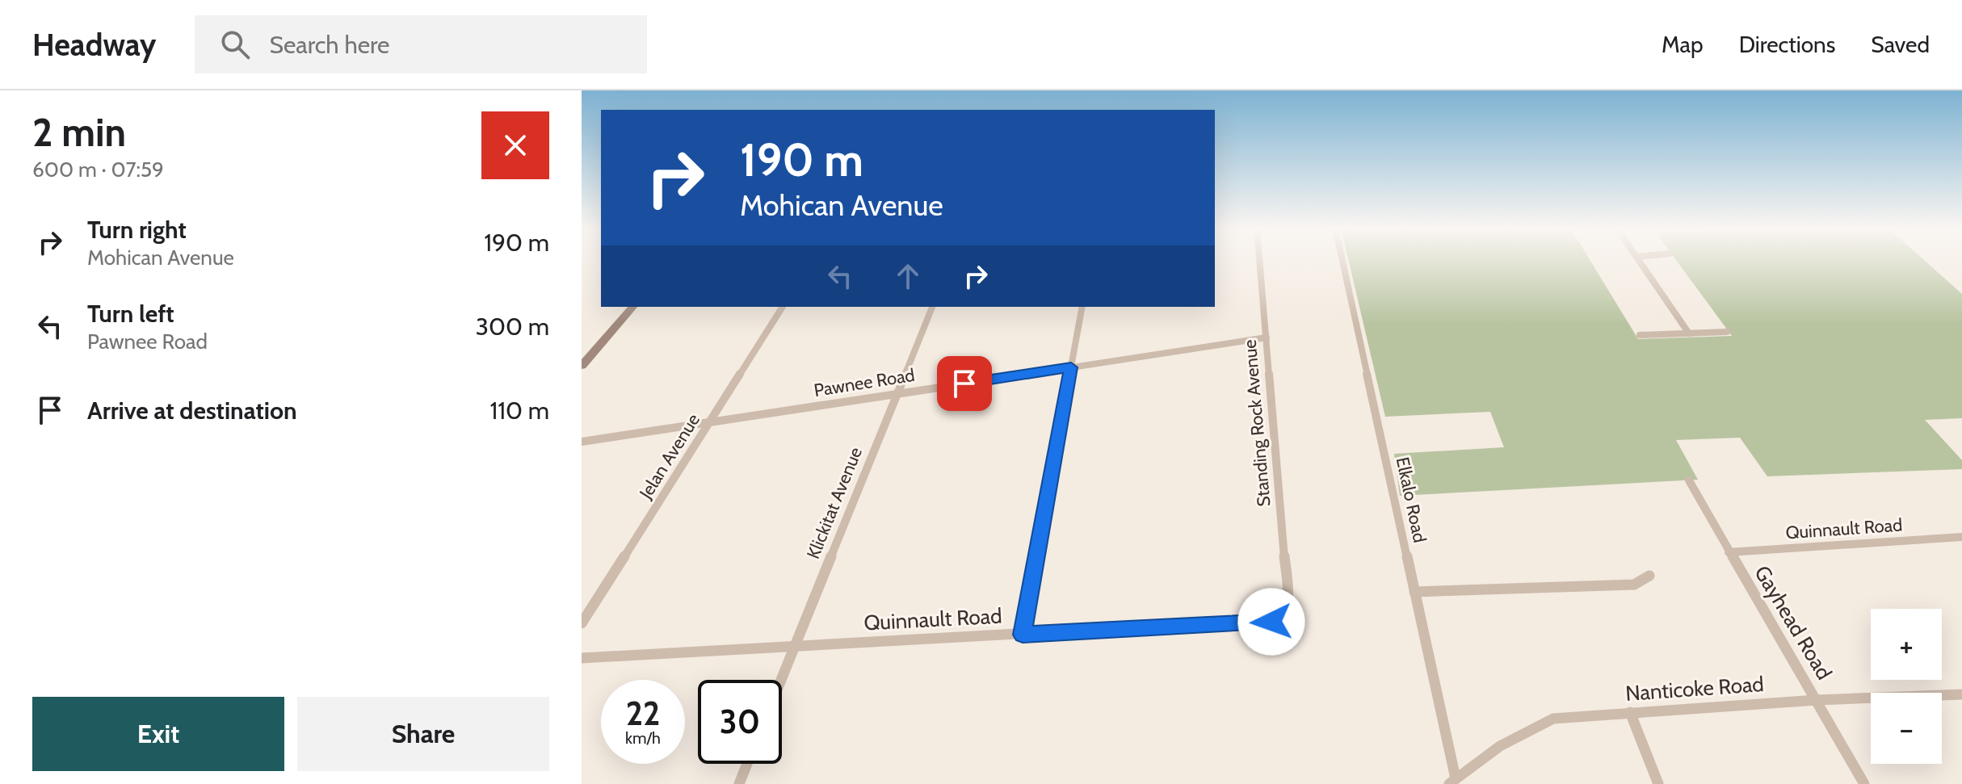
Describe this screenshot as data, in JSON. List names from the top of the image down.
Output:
{
  "streets": {
    "street": [
      "Pawnee Road",
      "Standing Rock Avenue",
      "Jelan Avenue",
      "Elkalo Road",
      "Klickitat Avenue",
      "Quinnault Road",
      "Gayhead Road",
      "Nanticoke Road"
    ]
  },
  "crossings": [
    ["Pawnee Road", "Standing Rock Avenue"],
    ["Pawnee Road", "Jelan Avenue"],
    ["Pawnee Road", "Klickitat Avenue"],
    ["Standing Rock Avenue", "Quinnault Road"],
    ["Elkalo Road", "Nanticoke Road"],
    ["Klickitat Avenue", "Quinnault Road"],
    ["Quinnault Road", "Gayhead Road"],
    ["Gayhead Road", "Nanticoke Road"]
  ],
  "page": {
    "header": "Headway",
    "search": "Search here",
    "nav": ["Map", "Directions", "Saved"],
    "heading": ["2 min", "600 m · 07:59"],
    "turn": ["190 m", "Mohican Avenue"],
    "list": [
      {
        "name": "Turn right",
        "note": "Mohican Avenue",
        "value": "190 m"
      },
      {
        "name": "Turn left",
        "note": "Pawnee Road",
        "value": "300 m"
      },
      {
        "name": "Arrive at destination",
        "value": "110 m"
      }
    ],
    "map_buttons": ["+", "−"],
    "speed": "22 km/h",
    "limit": "30",
    "buttons": ["Exit", "Share"]
  }
}
